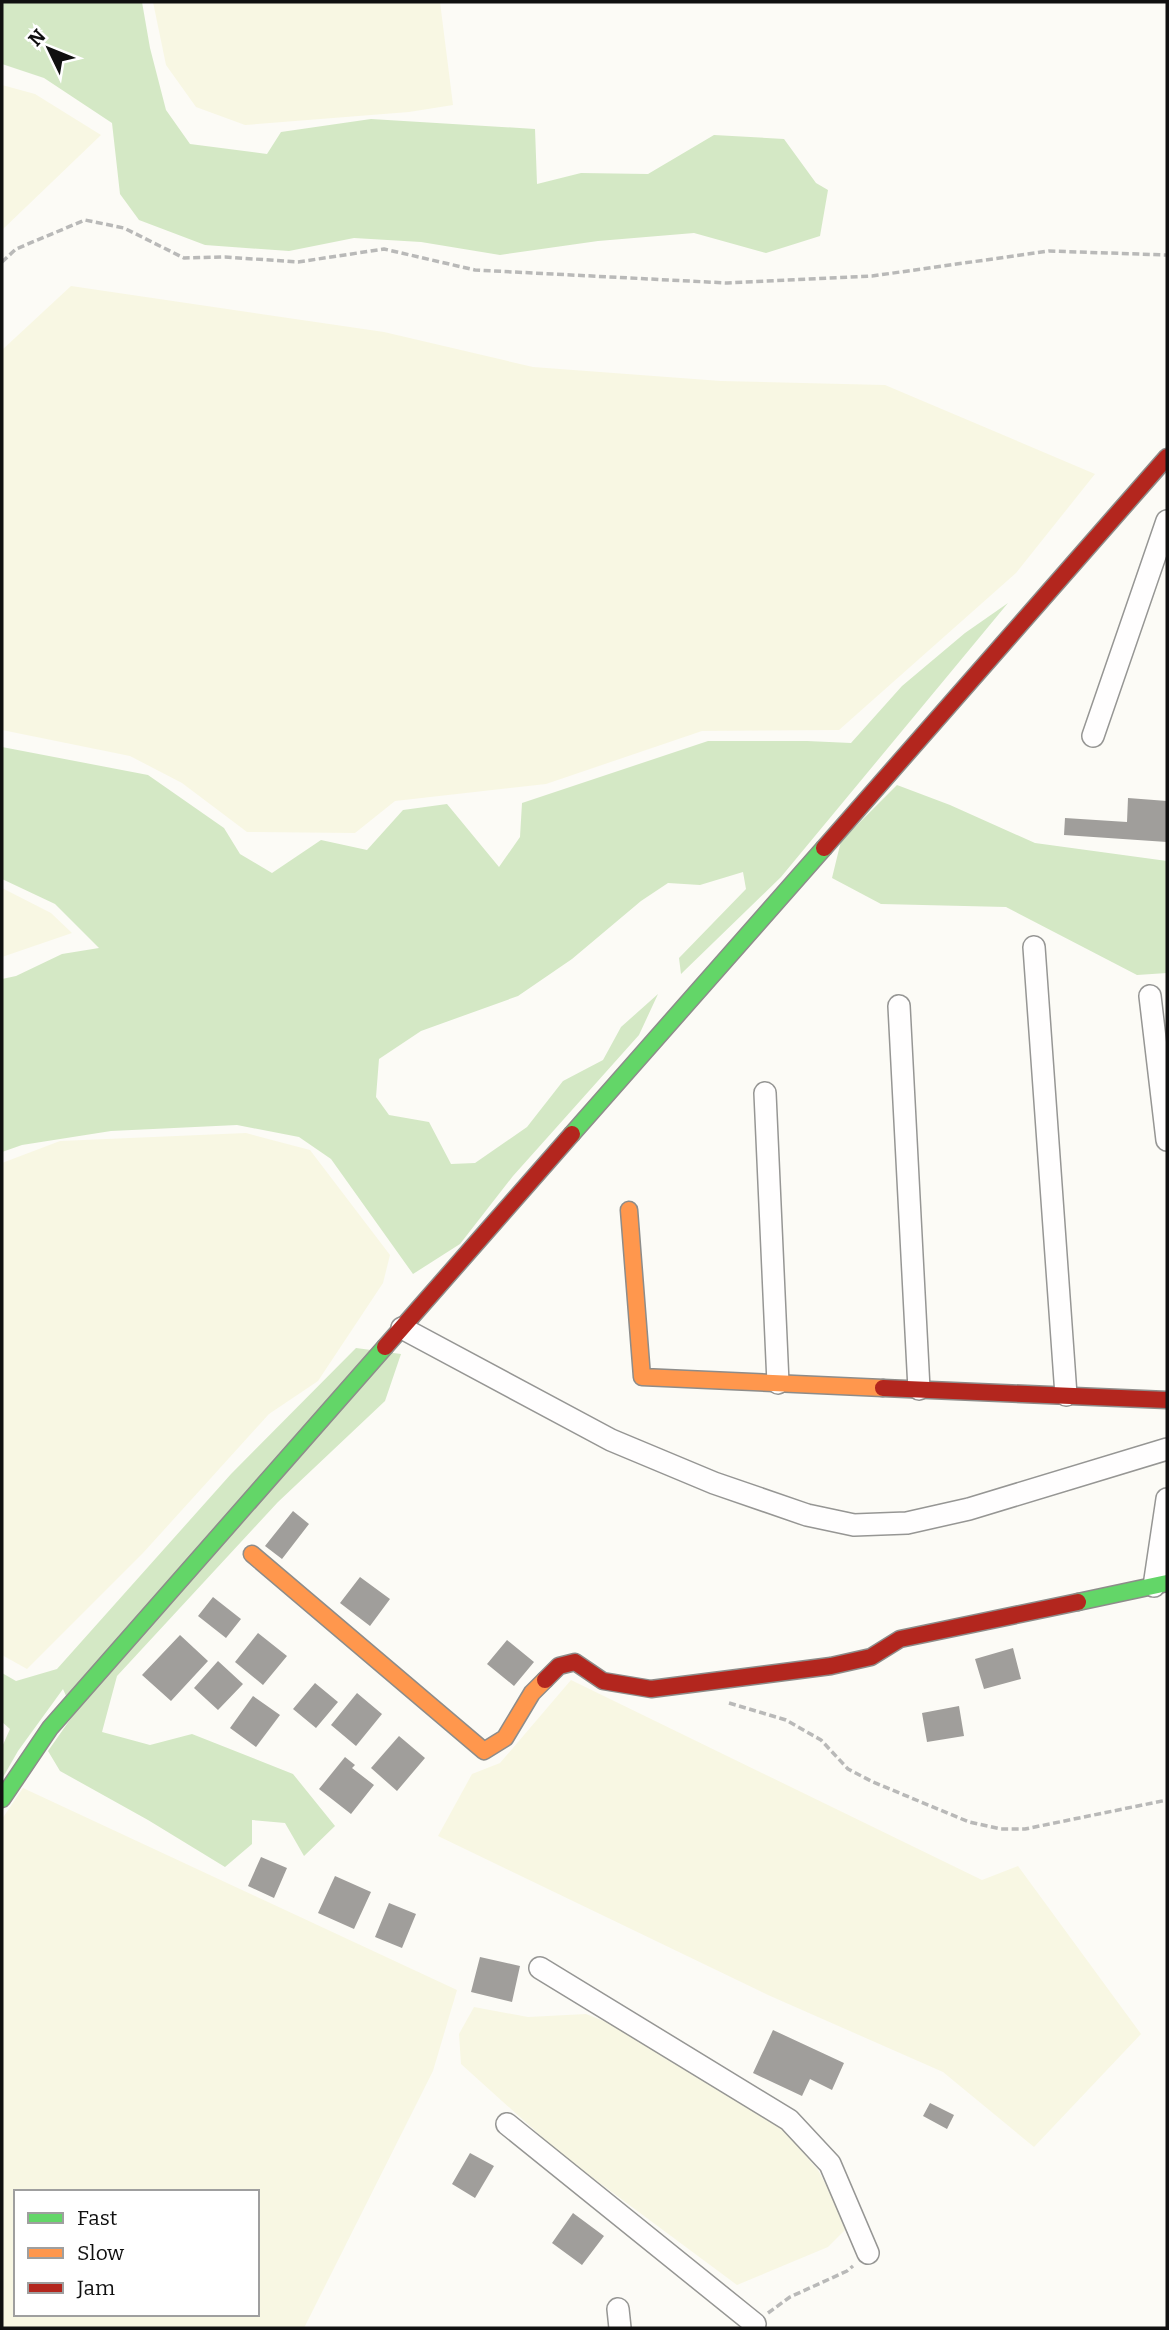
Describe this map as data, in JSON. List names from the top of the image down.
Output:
{
  "legend": ["Fast", "Slow", "Jam"],
  "north": "top left"
}
